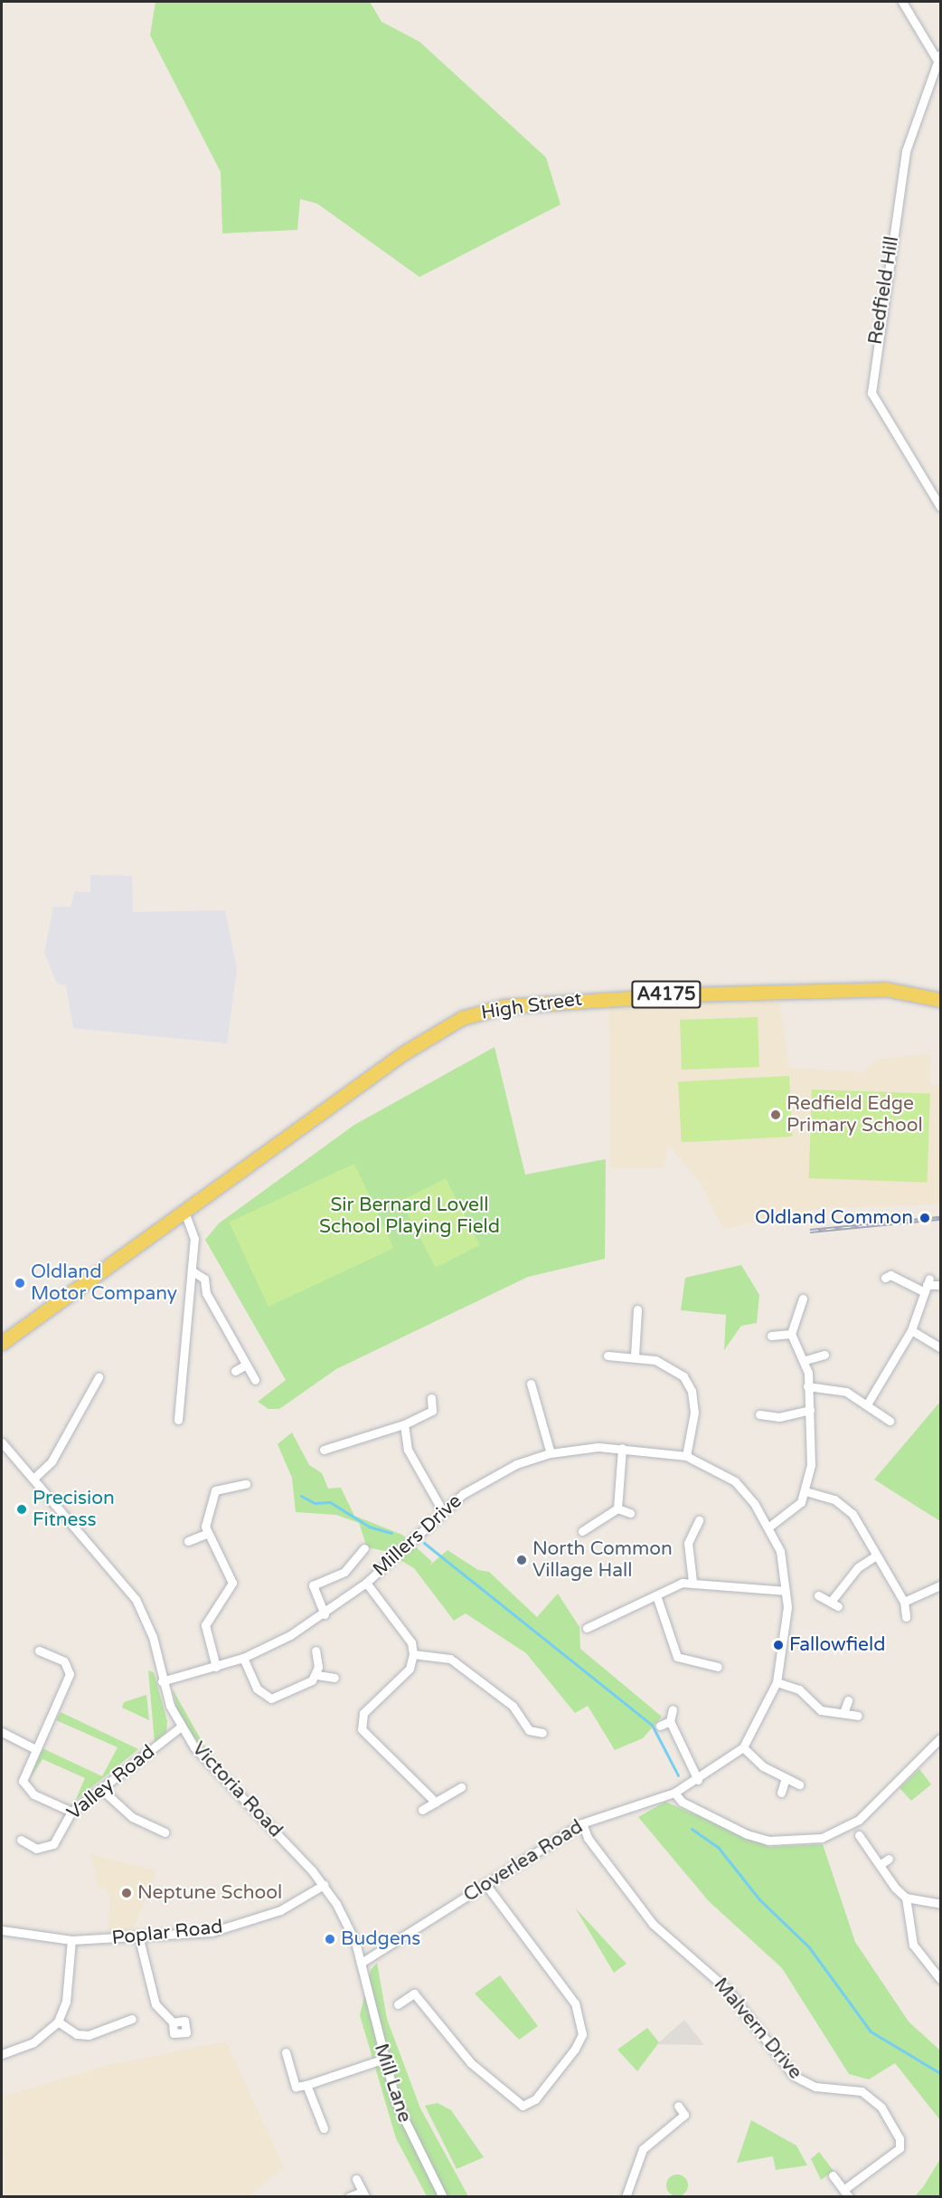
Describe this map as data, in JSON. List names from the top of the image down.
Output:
{
  "streets": {
    "main road": ["A4175", "High Street"],
    "street": [
      "Redfield Hill",
      "Millers Drive",
      "Valley Road",
      "Victoria Road",
      "Cloverlea Road",
      "Poplar Road",
      "Malvern Drive",
      "Mill Lane"
    ]
  },
  "crossings": [
    ["A4175", "High Street"],
    ["Millers Drive", "Victoria Road"],
    ["Millers Drive", "Cloverlea Road"],
    ["Valley Road", "Victoria Road"],
    ["Victoria Road", "Cloverlea Road"],
    ["Victoria Road", "Poplar Road"],
    ["Victoria Road", "Mill Lane"],
    ["Cloverlea Road", "Malvern Drive"],
    ["Cloverlea Road", "Mill Lane"]
  ],
  "parks": ["Sir Bernard Lovell School Playing Field"],
  "places": [
    "Redfield Edge Primary School",
    "Oldland Common",
    "Oldland Motor Company",
    "Precision Fitness",
    "North Common Village Hall",
    "Fallowfield",
    "Neptune School",
    "Budgens"
  ]
}
